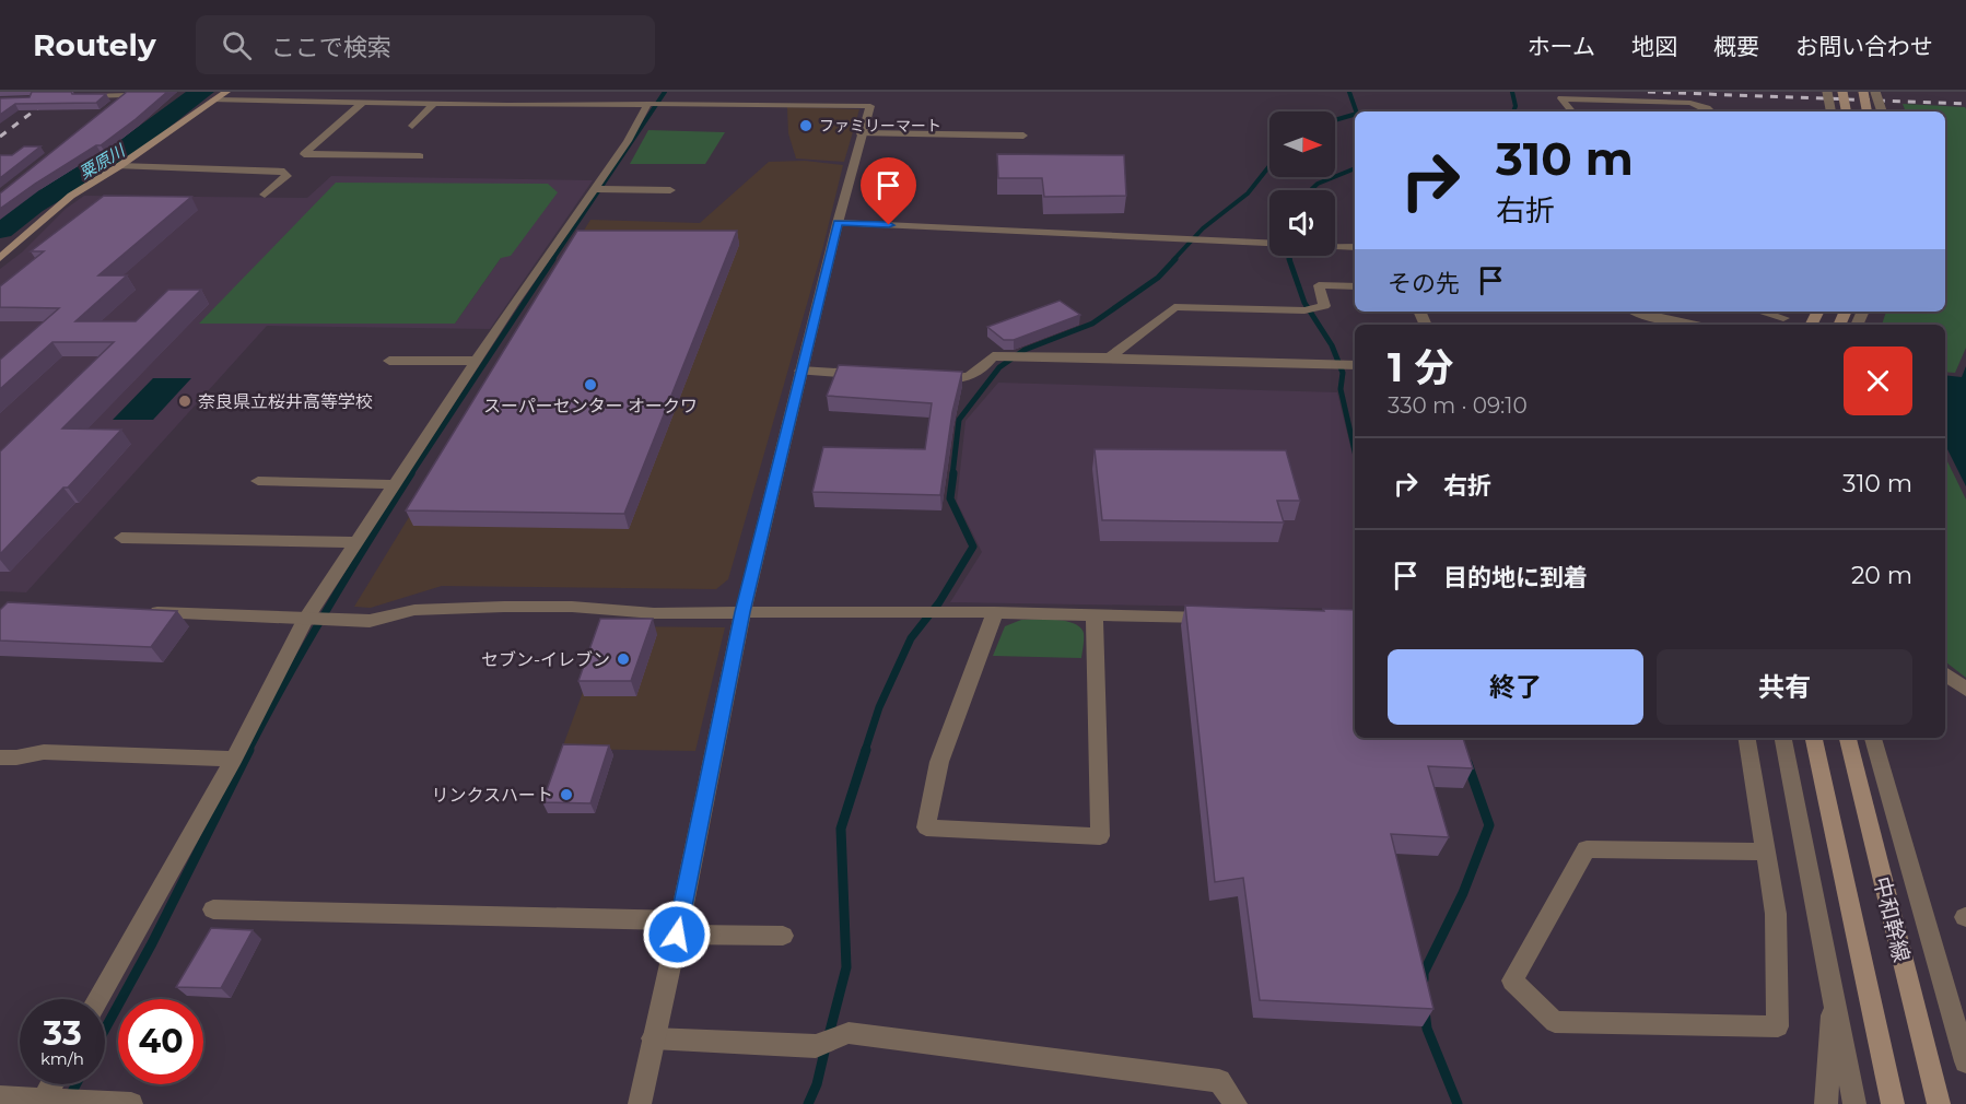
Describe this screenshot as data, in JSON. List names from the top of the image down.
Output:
{
  "streets": {
    "main road": ["中和幹線"]
  },
  "water": ["粟原川"],
  "places": [
    "ファミリーマート",
    "スーパーセンター オークワ",
    "奈良県立桜井高等学校",
    "セブン-イレブン",
    "リンクスハート"
  ],
  "north": "right",
  "page": {
    "header": "Routely",
    "search": "ここで検索",
    "nav": [
      "ホーム",
      "地図",
      "概要",
      "お問い合わせ"
    ],
    "turn": ["310 m", "右折"],
    "then": "その先",
    "heading": ["1 分", "330 m · 09:10"],
    "list": [
      {
        "name": "右折",
        "value": "310 m"
      },
      {
        "name": "目的地に到着",
        "value": "20 m"
      }
    ],
    "buttons": ["終了", "共有"],
    "speed": "33 km/h",
    "limit": "40"
  }
}
